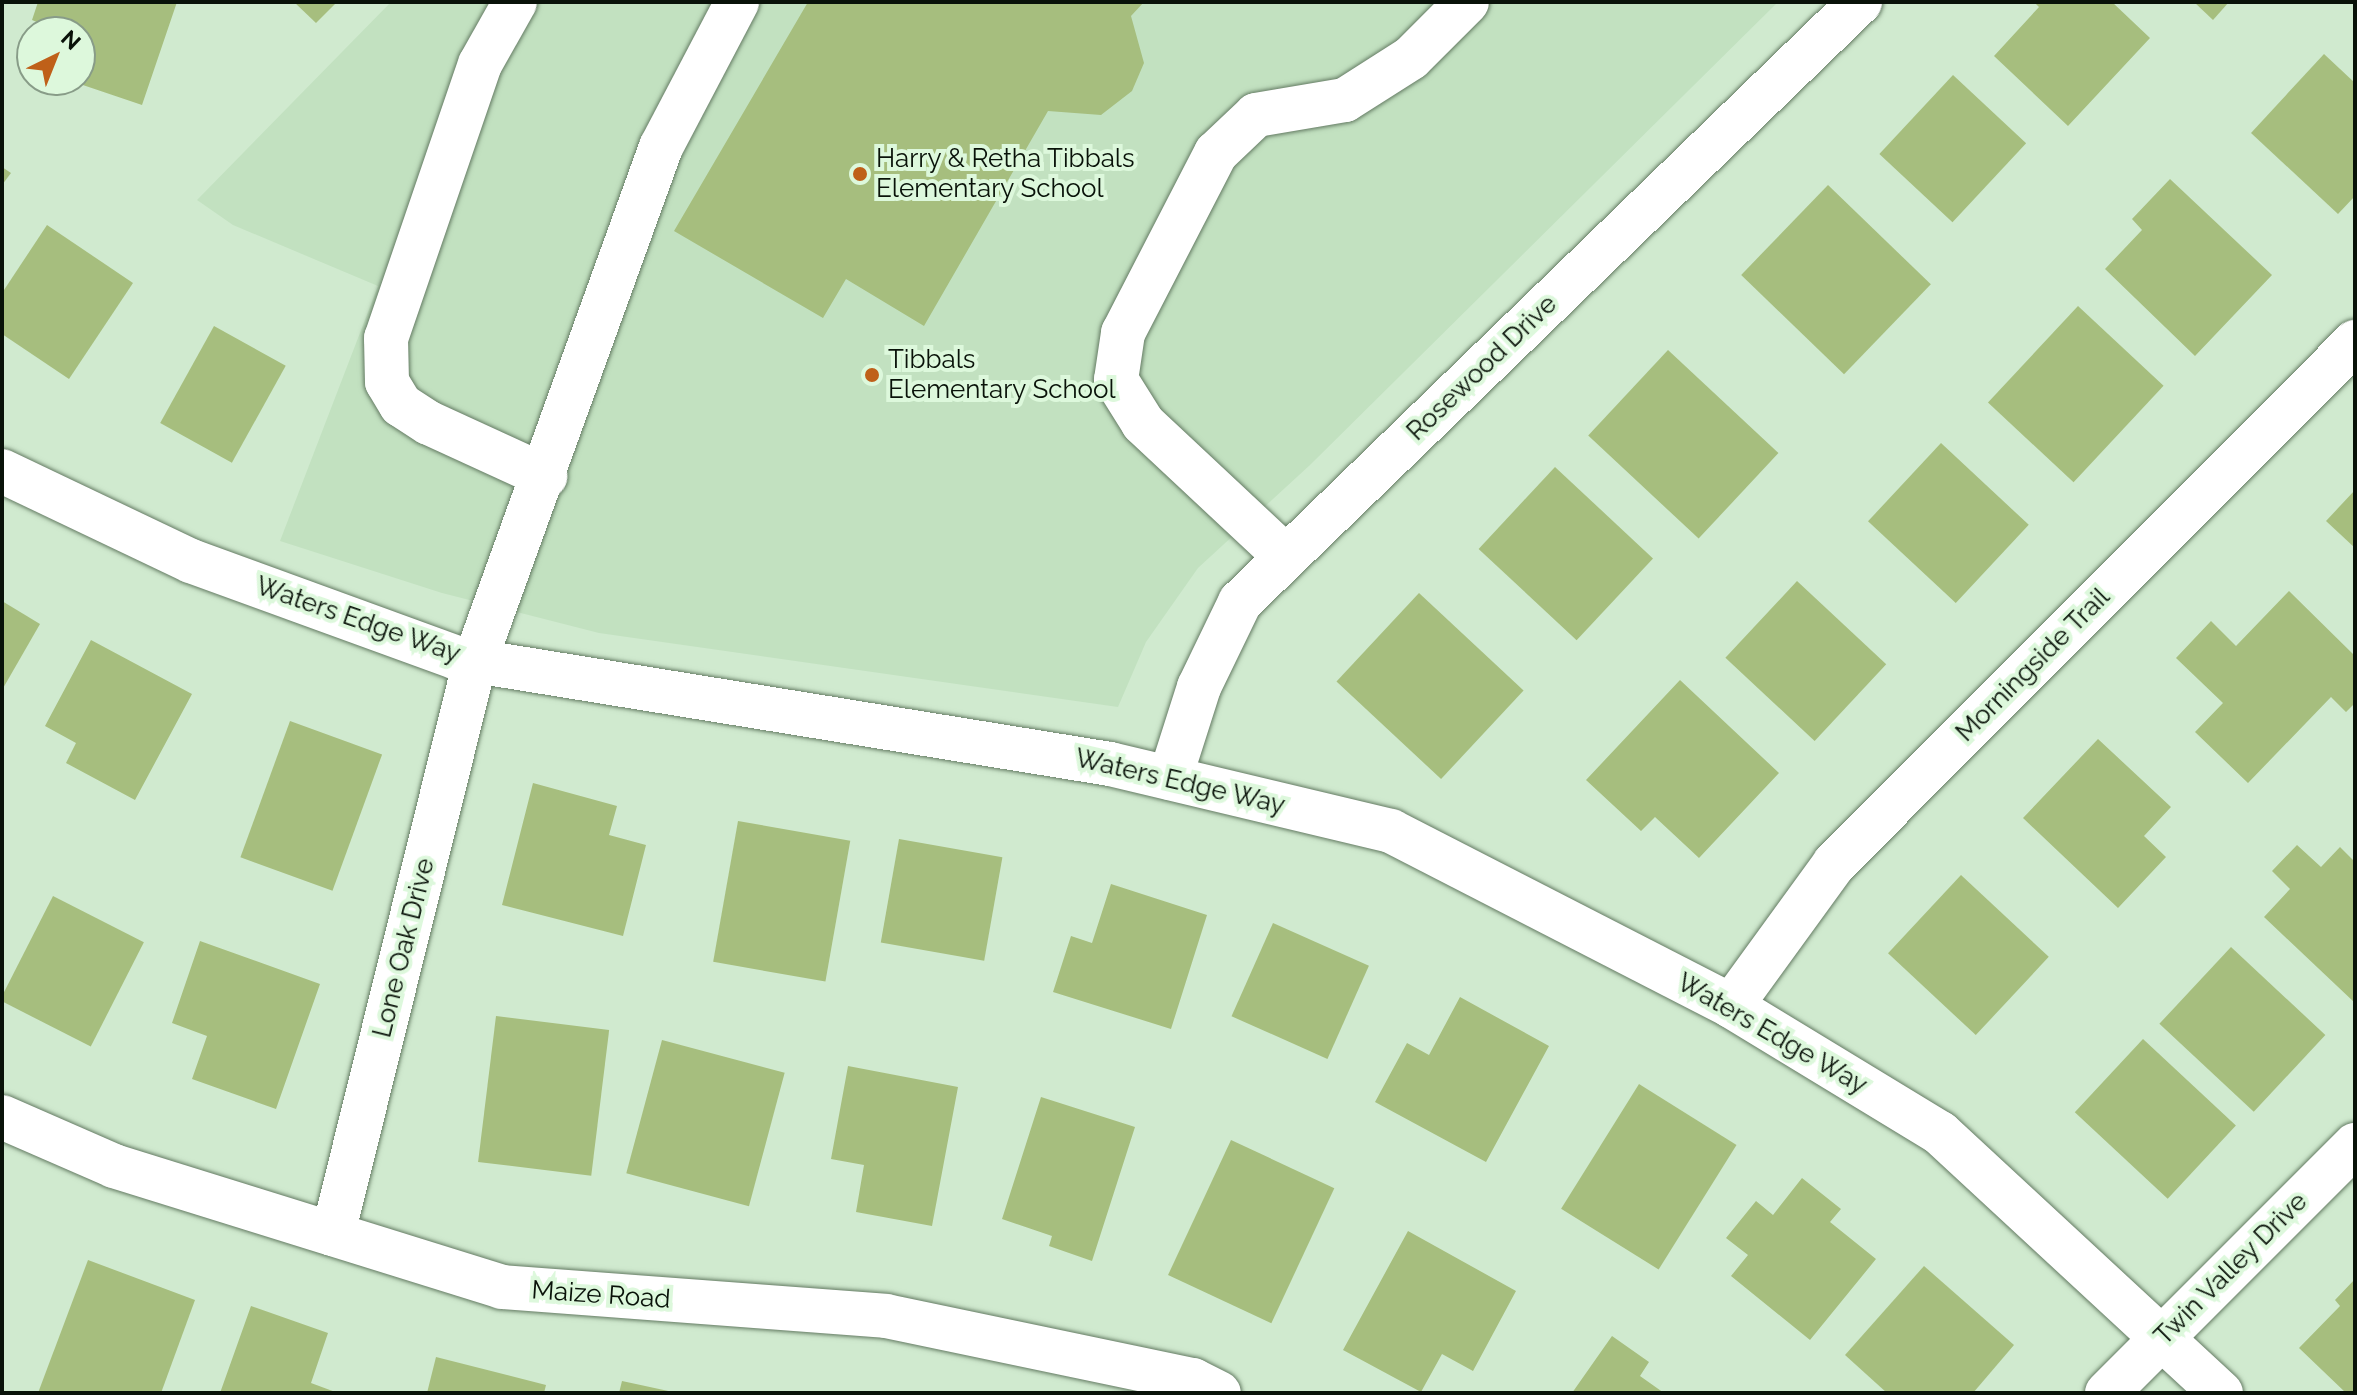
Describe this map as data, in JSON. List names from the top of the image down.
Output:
{
  "streets": {
    "street": [
      "Rosewood Drive",
      "Waters Edge Way",
      "Morningside Trail",
      "Lone Oak Drive",
      "Twin Valley Drive",
      "Maize Road"
    ]
  },
  "crossings": [
    ["Rosewood Drive", "Waters Edge Way"],
    ["Waters Edge Way", "Morningside Trail"],
    ["Waters Edge Way", "Lone Oak Drive"],
    ["Waters Edge Way", "Twin Valley Drive"],
    ["Lone Oak Drive", "Maize Road"]
  ],
  "places": ["Harry & Retha Tibbals Elementary School", "Tibbals Elementary School"],
  "north": "top right"
}
